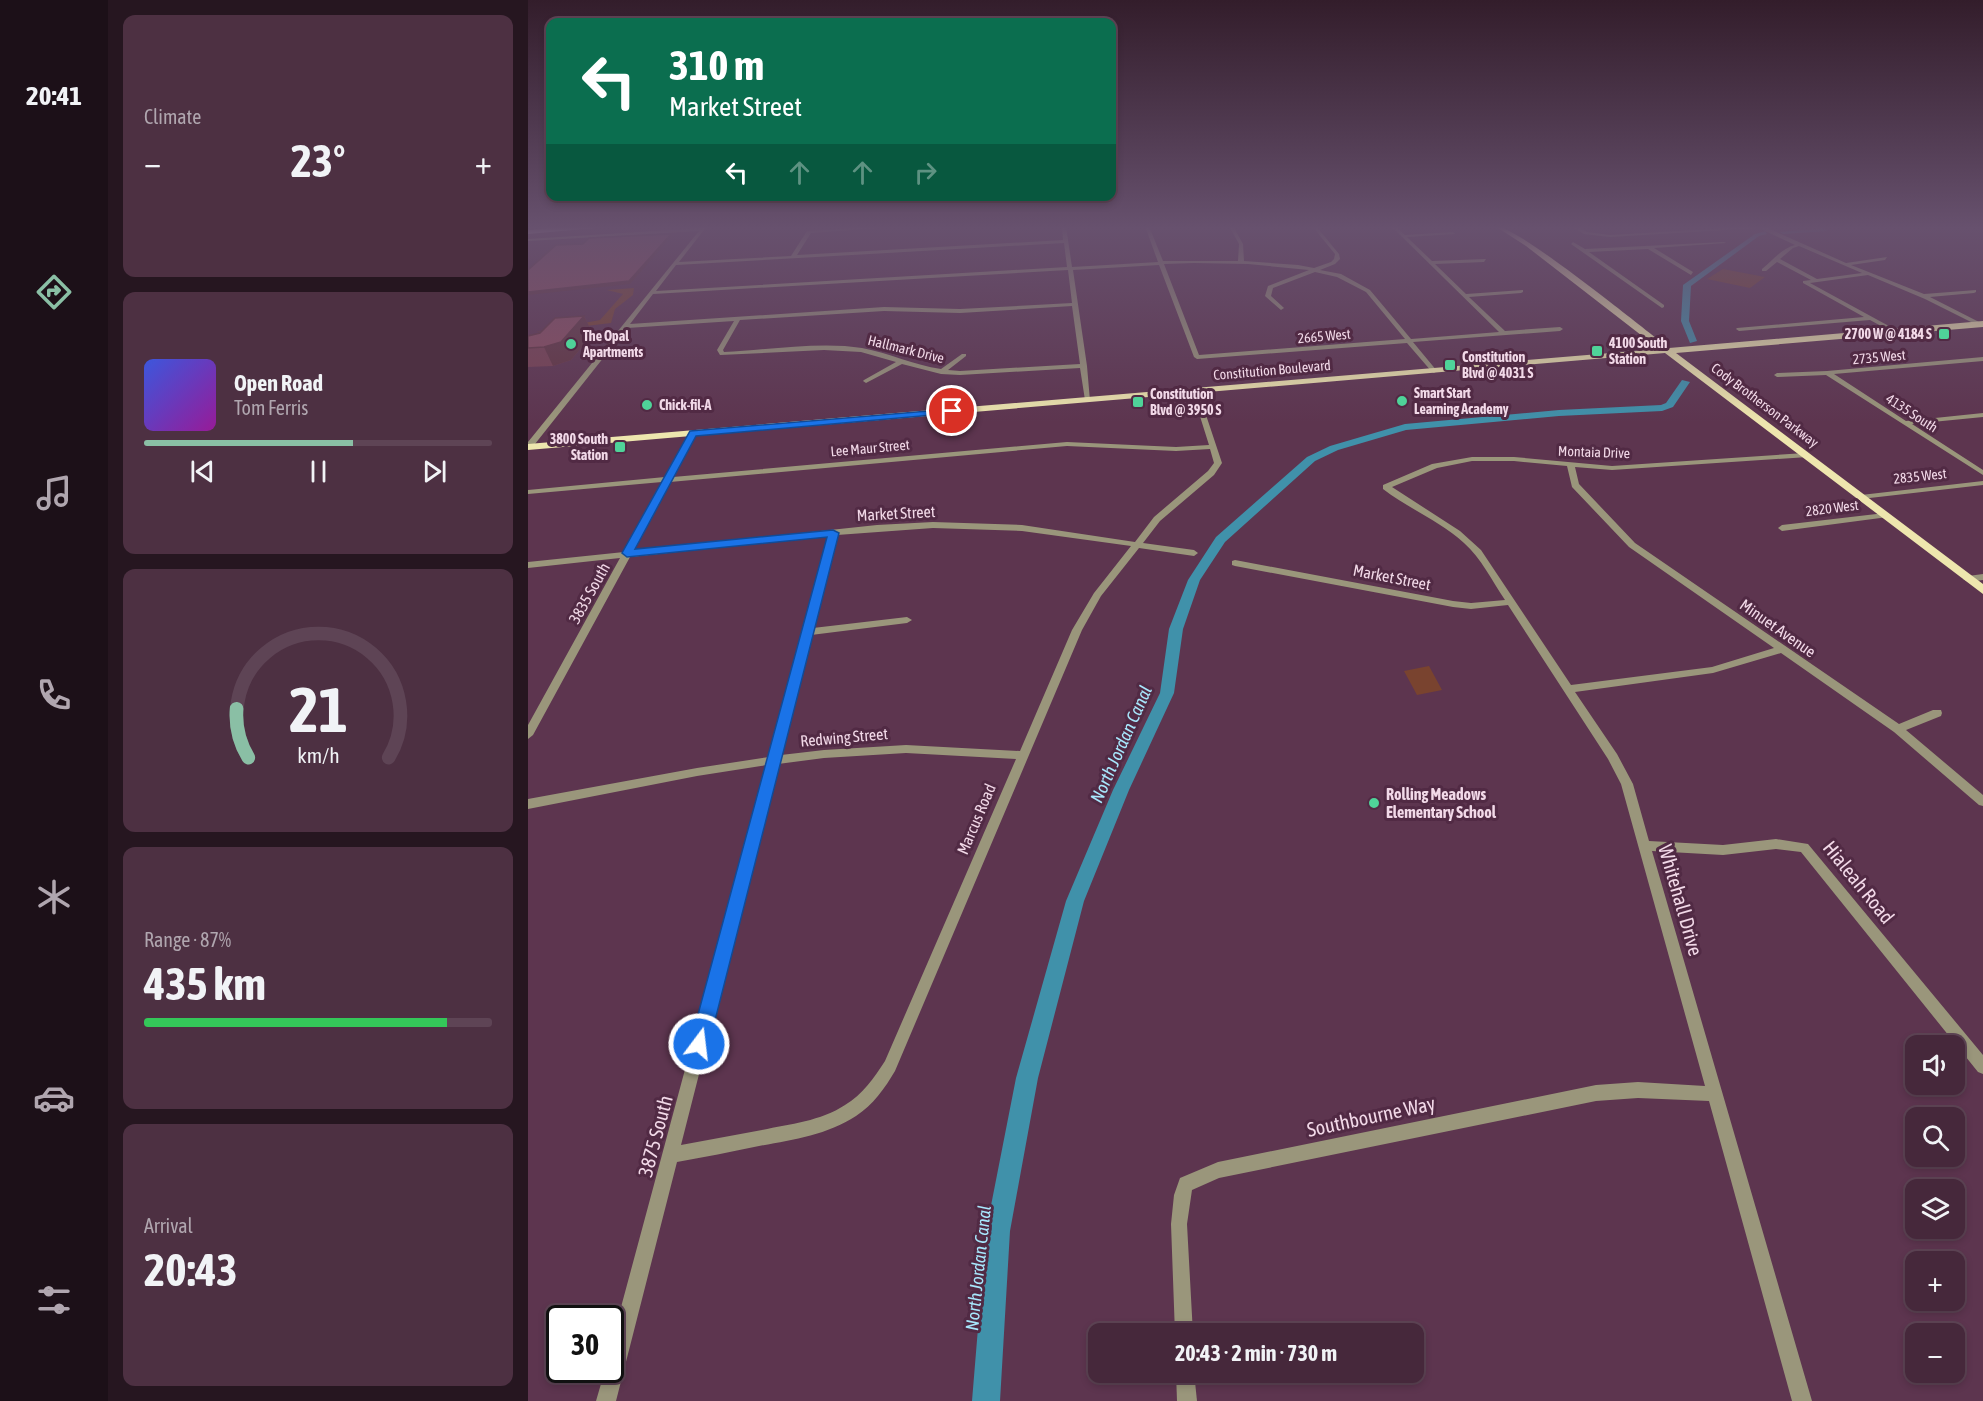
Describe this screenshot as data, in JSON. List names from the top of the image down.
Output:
{
  "streets": {
    "main road": ["Constitution Boulevard", "Cody Brotherson Parkway"],
    "street": [
      "2665 West",
      "Hallmark Drive",
      "2735 West",
      "4135 South",
      "Lee Maur Street",
      "Montaia Drive",
      "2835 West",
      "2820 West",
      "Market Street",
      "3835 South",
      "Minuet Avenue",
      "Redwing Street",
      "Marcus Road",
      "Hialeah Road",
      "Whitehall Drive",
      "Southbourne Way",
      "3875 South"
    ]
  },
  "crossings": [
    ["2735 West", "4135 South"],
    ["Constitution Boulevard", "Cody Brotherson Parkway"],
    ["Constitution Boulevard", "3835 South"],
    ["Constitution Boulevard", "Marcus Road"],
    ["Cody Brotherson Parkway", "Montaia Drive"],
    ["Cody Brotherson Parkway", "2835 West"],
    ["Cody Brotherson Parkway", "2820 West"],
    ["Lee Maur Street", "3835 South"],
    ["Lee Maur Street", "Marcus Road"],
    ["Montaia Drive", "Minuet Avenue"],
    ["Montaia Drive", "Whitehall Drive"],
    ["Market Street", "3835 South"],
    ["Market Street", "Marcus Road"],
    ["Market Street", "Whitehall Drive"],
    ["Market Street", "3875 South"],
    ["Redwing Street", "Marcus Road"],
    ["Redwing Street", "3875 South"],
    ["Marcus Road", "3875 South"],
    ["Hialeah Road", "Whitehall Drive"],
    ["Whitehall Drive", "Southbourne Way"]
  ],
  "water": ["North Jordan Canal"],
  "places": {
    "transit": [
      "2700 W @ 4184 S",
      "4100 South Station",
      "Constitution Blvd @ 4031 S",
      "Constitution Blvd @ 3950 S",
      "3800 South Station"
    ],
    "other": [
      "The Opal Apartments",
      "Smart Start Learning Academy",
      "Chick-fil-A",
      "Rolling Meadows Elementary School"
    ]
  },
  "page": {
    "tabs": "20:41",
    "tile": [
      "Climate",
      ["Range · 87%", "435 km"],
      ["Arrival", "20:43"]
    ],
    "turn": ["310 m", "Market Street"],
    "heat": ["−", "23°", "+"],
    "song": ["Open Road", "Tom Ferris"],
    "map_buttons": ["+", "−"],
    "limit": "30",
    "trip": "20:43 · 2 min · 730 m",
    "gauge": ["21", "km/h"]
  }
}
